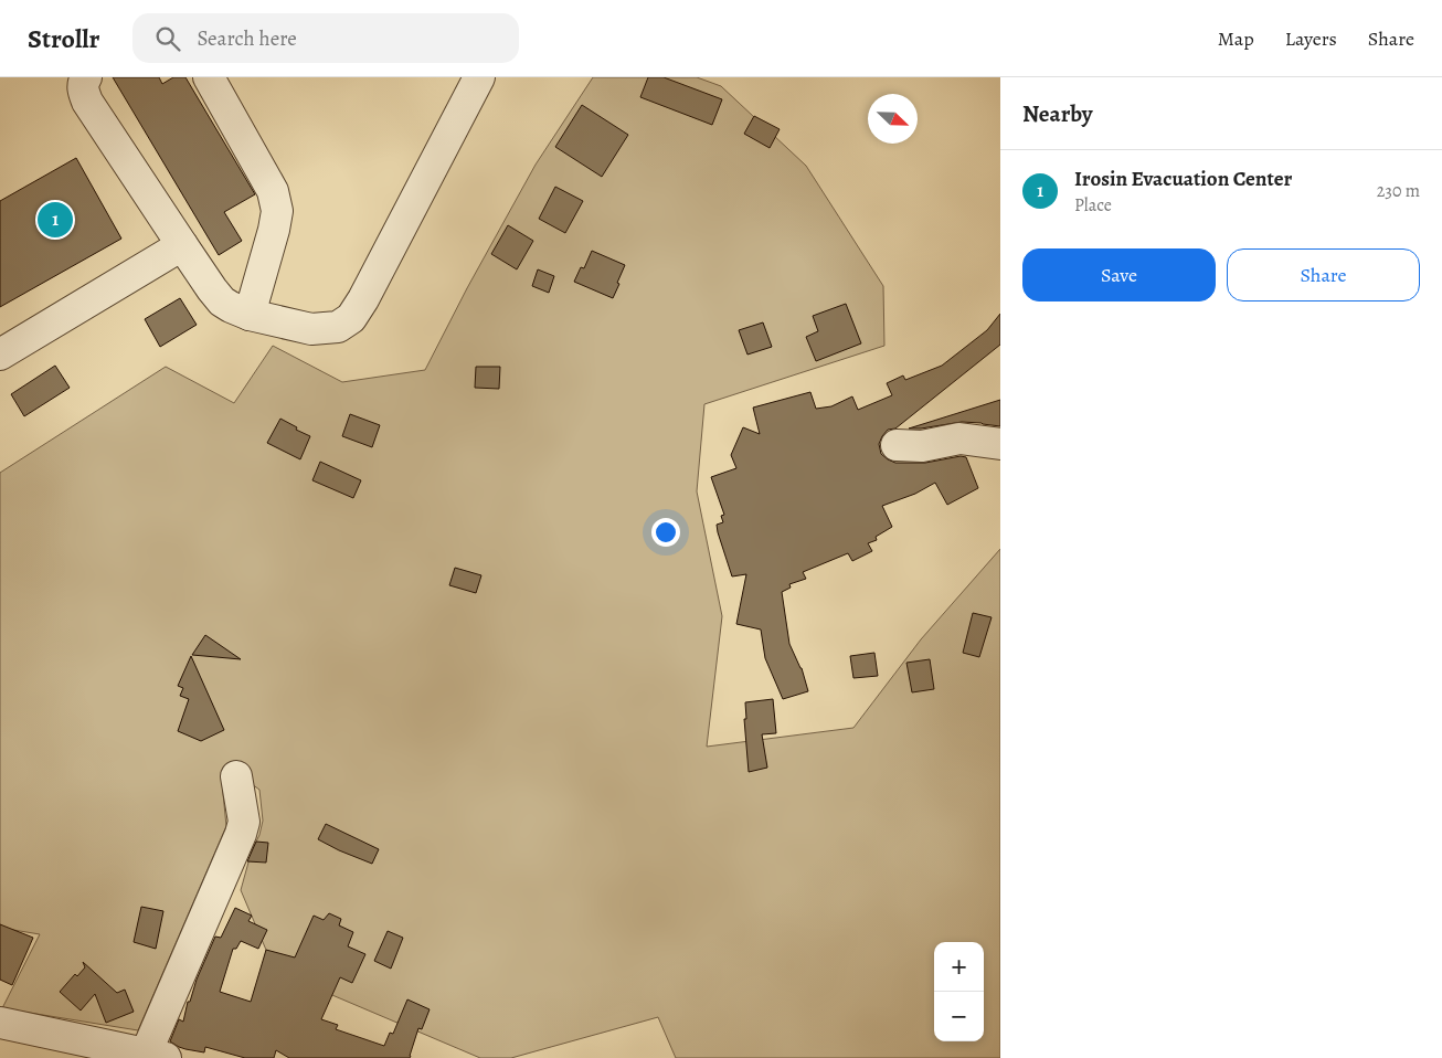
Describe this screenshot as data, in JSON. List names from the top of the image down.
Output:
{
  "north": "bottom right",
  "page": {
    "header": "Strollr",
    "search": "Search here",
    "nav": ["Map", "Layers", "Share"],
    "heading": "Nearby",
    "list": [
      {
        "mark": "1",
        "name": "Irosin Evacuation Center",
        "note": "Place",
        "value": "230 m"
      }
    ],
    "pins": "1",
    "buttons": ["Save", "Share"],
    "map_buttons": ["+", "−"]
  }
}
